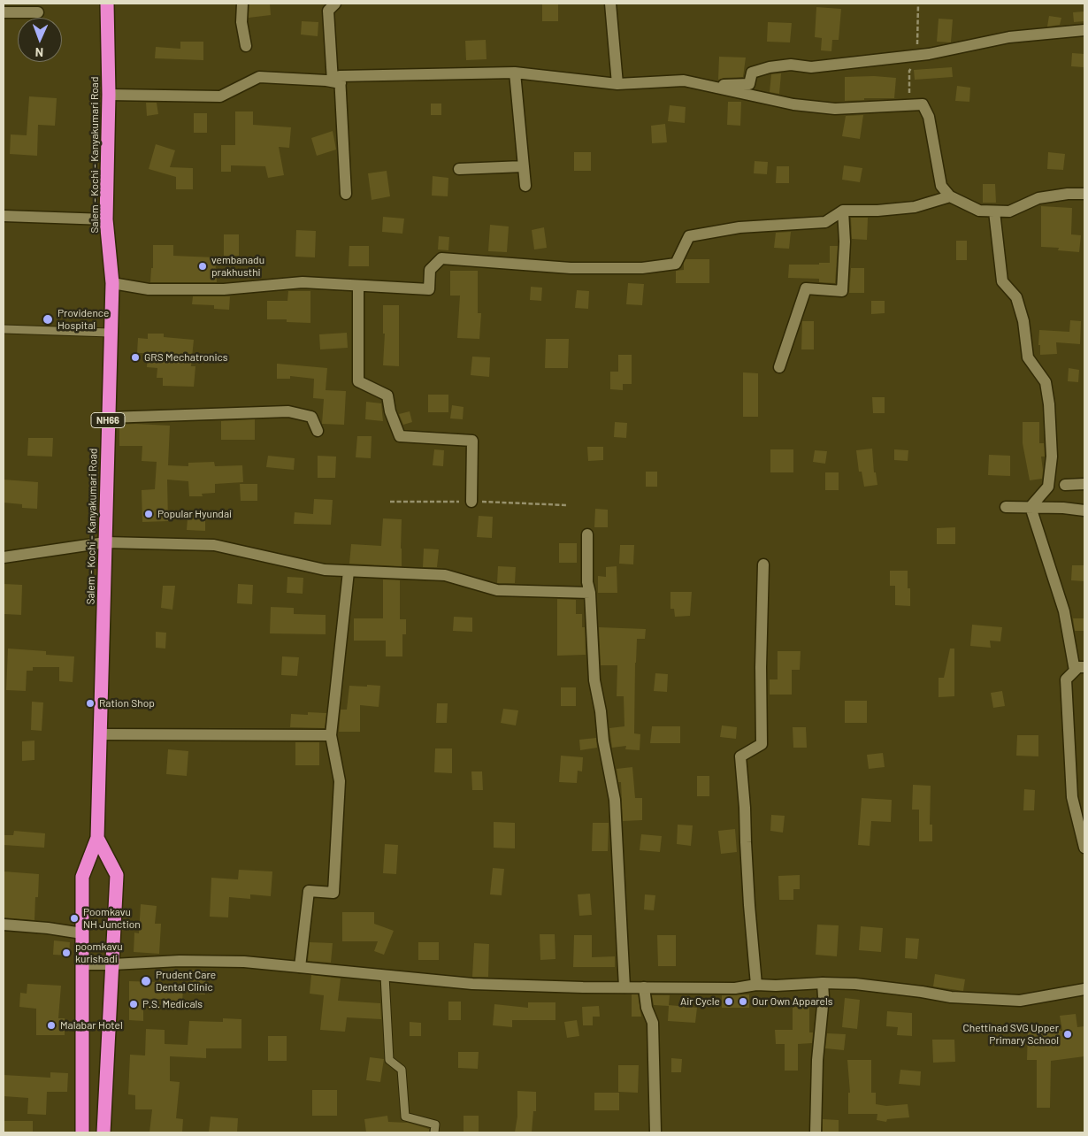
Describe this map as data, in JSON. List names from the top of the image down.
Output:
{
  "streets": {
    "highway": ["Salem - Kochi - Kanyakumari Road", "NH66"]
  },
  "places": [
    "vembanadu prakhusthi",
    "Providence Hospital",
    "GRS Mechatronics",
    "Popular Hyundai",
    "Ration Shop",
    "Poomkavu NH Junction",
    "poomkavu kurishadi",
    "Prudent Care Dental Clinic",
    "Air Cycle",
    "Our Own Apparels",
    "P.S. Medicals",
    "Malabar Hotel",
    "Chettinad SVG Upper Primary School"
  ],
  "north": "bottom"
}
